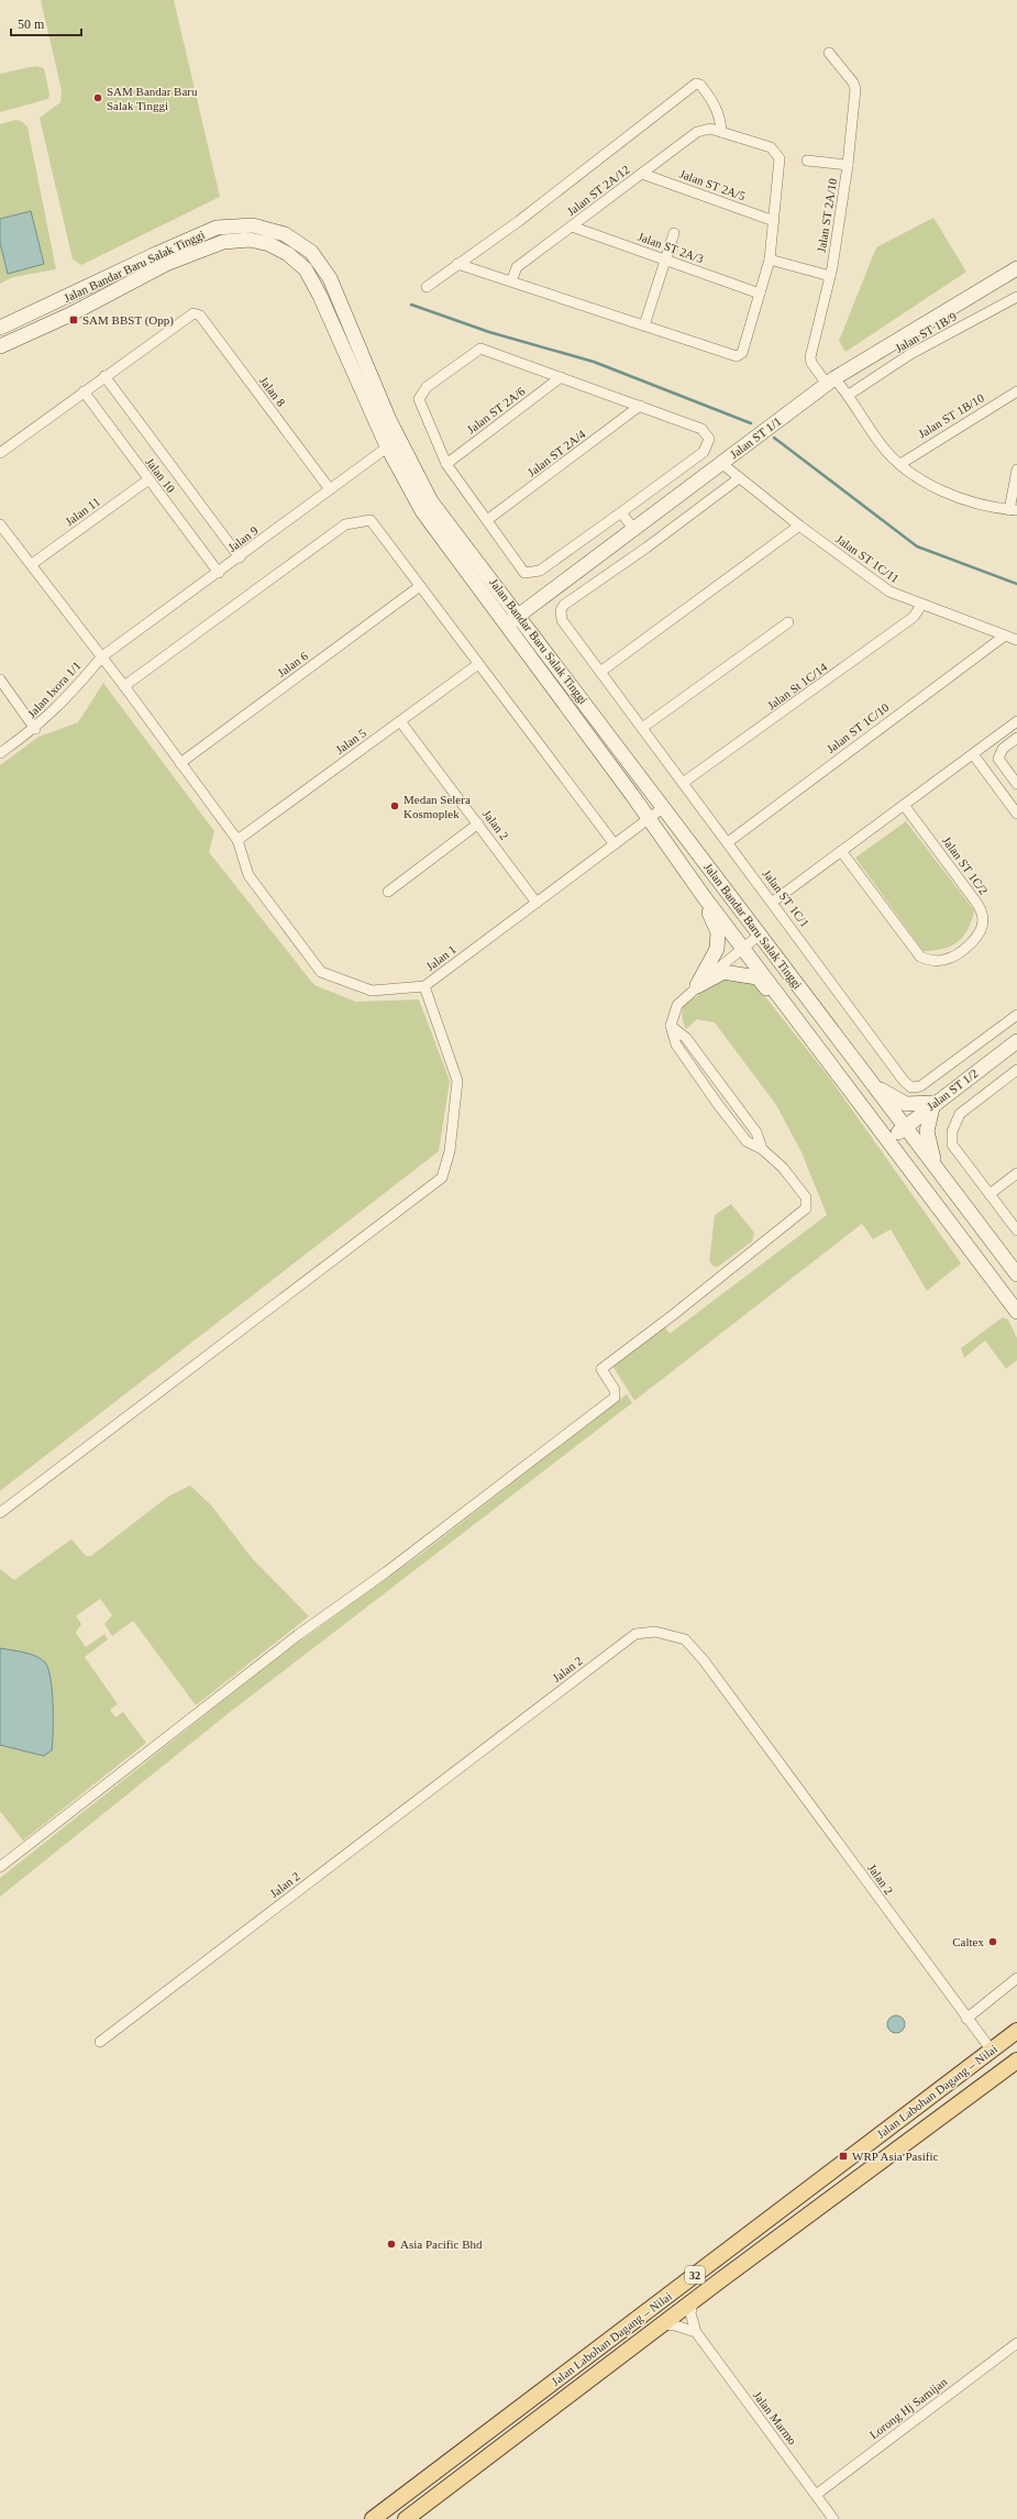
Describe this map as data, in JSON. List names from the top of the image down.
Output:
{
  "streets": {
    "main road": [
      "Jalan Bandar Baru Salak Tinggi",
      "Jalan ST 1/1",
      "Jalan ST 1/2",
      "Jalan Labohan Dagang ‒ Nilai",
      "32"
    ],
    "street": [
      "Jalan ST 2A/5",
      "Jalan ST 2A/12",
      "Jalan ST 2A/10",
      "Jalan ST 2A/3",
      "Jalan ST 1B/9",
      "Jalan 8",
      "Jalan ST 2A/6",
      "Jalan ST 1B/10",
      "Jalan ST 2A/4",
      "Jalan 10",
      "Jalan 11",
      "Jalan 9",
      "Jalan ST 1C/11",
      "Jalan 6",
      "Jalan St 1C/14",
      "Jalan Ixora 1/1",
      "Jalan ST 1C/10",
      "Jalan 5",
      "Jalan 2",
      "Jalan ST 1C/2",
      "Jalan ST 1C/1",
      "Jalan 1",
      "Lorong Hj Samijan",
      "Jalan Marmo"
    ]
  },
  "crossings": [
    ["Jalan ST 2A/5", "Jalan ST 2A/12"],
    ["Jalan ST 2A/12", "Jalan ST 2A/3"],
    ["Jalan ST 2A/10", "Jalan ST 1B/9"],
    ["Jalan ST 2A/10", "Jalan ST 1B/10"],
    ["Jalan ST 2A/10", "Jalan ST 1/1"],
    ["Jalan Bandar Baru Salak Tinggi", "Jalan ST 1/1"],
    ["Jalan Bandar Baru Salak Tinggi", "Jalan 9"],
    ["Jalan Bandar Baru Salak Tinggi", "Jalan 1"],
    ["Jalan Bandar Baru Salak Tinggi", "Jalan ST 1/2"],
    ["Jalan 8", "Jalan 10"],
    ["Jalan 8", "Jalan 9"],
    ["Jalan ST 1/1", "Jalan ST 1C/11"],
    ["Jalan 10", "Jalan 11"],
    ["Jalan 10", "Jalan 9"],
    ["Jalan 9", "Jalan Ixora 1/1"],
    ["Jalan ST 1C/11", "Jalan St 1C/14"],
    ["Jalan ST 1C/11", "Jalan ST 1C/10"],
    ["Jalan ST 1C/11", "Jalan ST 1C/1"],
    ["Jalan St 1C/14", "Jalan ST 1C/1"],
    ["Jalan ST 1C/10", "Jalan ST 1C/1"],
    ["Jalan 5", "Jalan 2"],
    ["Jalan 5", "Jalan 1"],
    ["Jalan 2", "Jalan 1"],
    ["Jalan 2", "Jalan Labohan Dagang ‒ Nilai"],
    ["Lorong Hj Samijan", "Jalan Marmo"]
  ],
  "places": {
    "other": [
      "SAM Bandar Baru Salak Tinggi",
      "Medan Selera Kosmoplek",
      "Caltex",
      "Asia Pacific Bhd"
    ],
    "transit": ["SAM BBST (Opp)", "WRP Asia Pasific"]
  },
  "scale_bar": "50 m"
}
